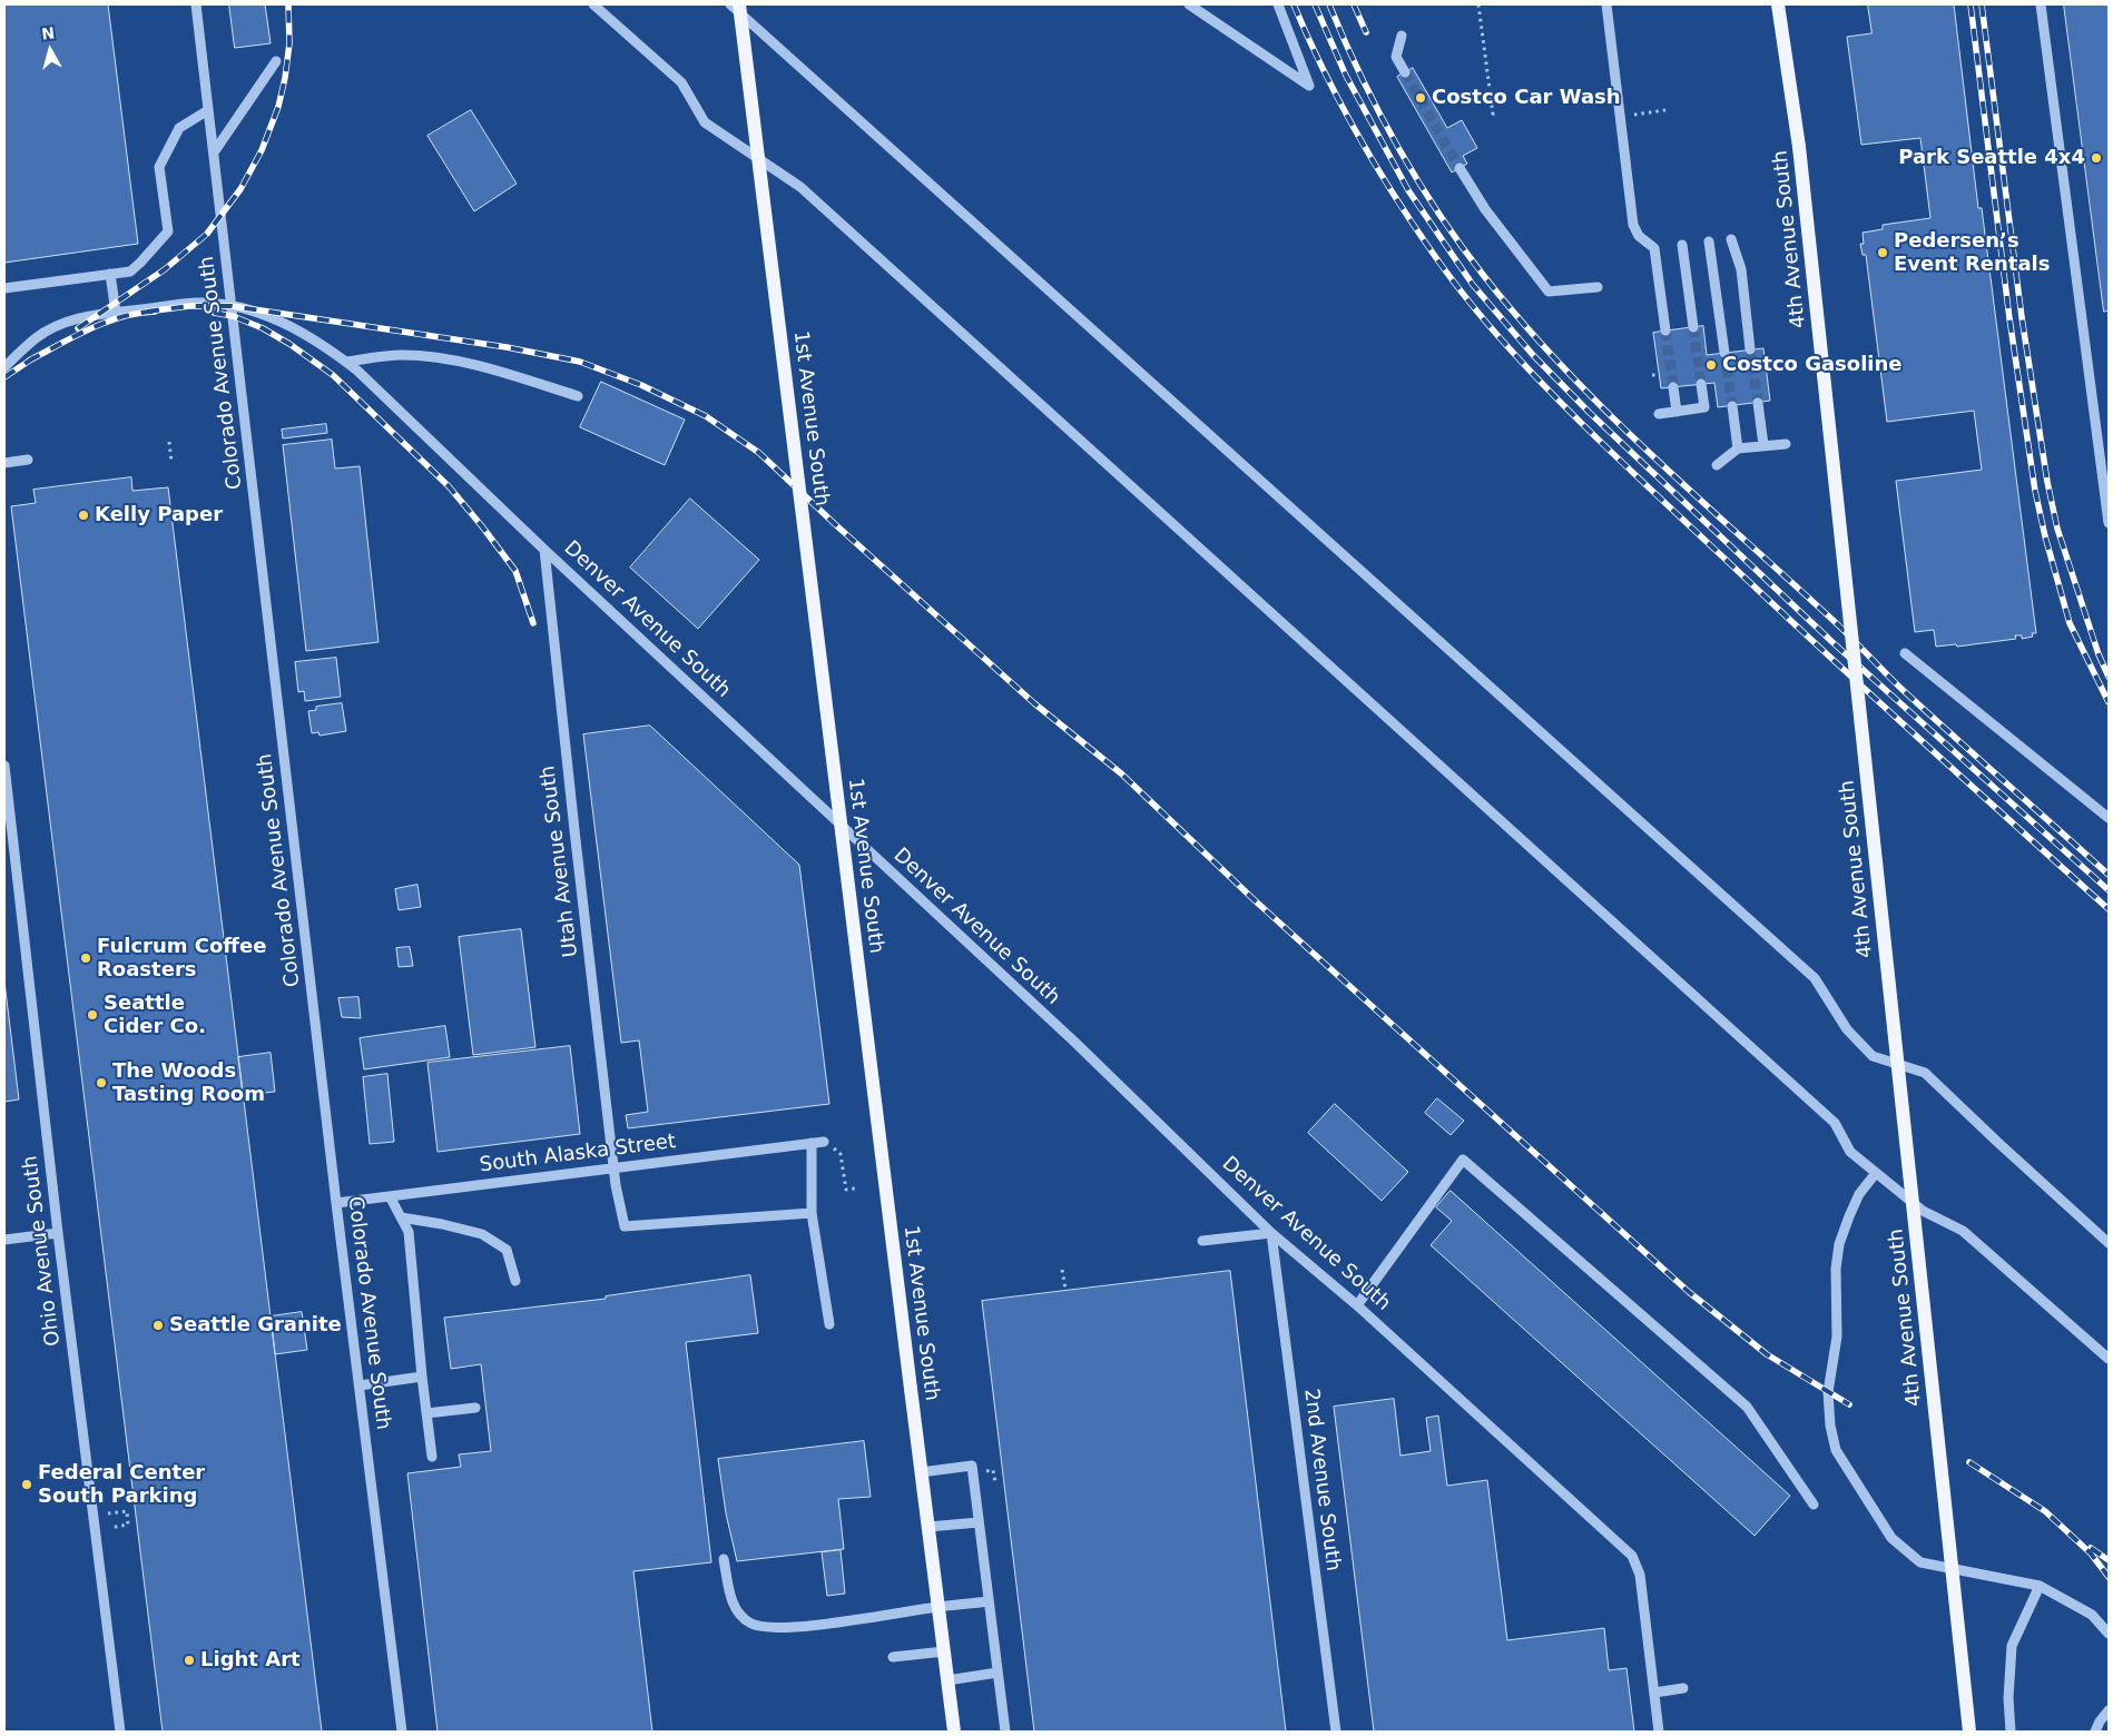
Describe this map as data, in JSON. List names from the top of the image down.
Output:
{
  "streets": {
    "main road": ["4th Avenue South", "1st Avenue South"],
    "street": [
      "Colorado Avenue South",
      "Denver Avenue South",
      "Utah Avenue South",
      "South Alaska Street",
      "Ohio Avenue South",
      "2nd Avenue South"
    ]
  },
  "crossings": [
    ["Colorado Avenue South", "Denver Avenue South"],
    ["Colorado Avenue South", "South Alaska Street"],
    ["Denver Avenue South", "Utah Avenue South"],
    ["Denver Avenue South", "2nd Avenue South"],
    ["Utah Avenue South", "South Alaska Street"]
  ],
  "places": [
    "Costco Car Wash",
    "Park Seattle 4x4",
    "Pedersen’s Event Rentals",
    "Costco Gasoline",
    "Kelly Paper",
    "Fulcrum Coffee Roasters",
    "Seattle Cider Co.",
    "The Woods Tasting Room",
    "Seattle Granite",
    "Federal Center South Parking",
    "Light Art"
  ],
  "north": "top"
}
